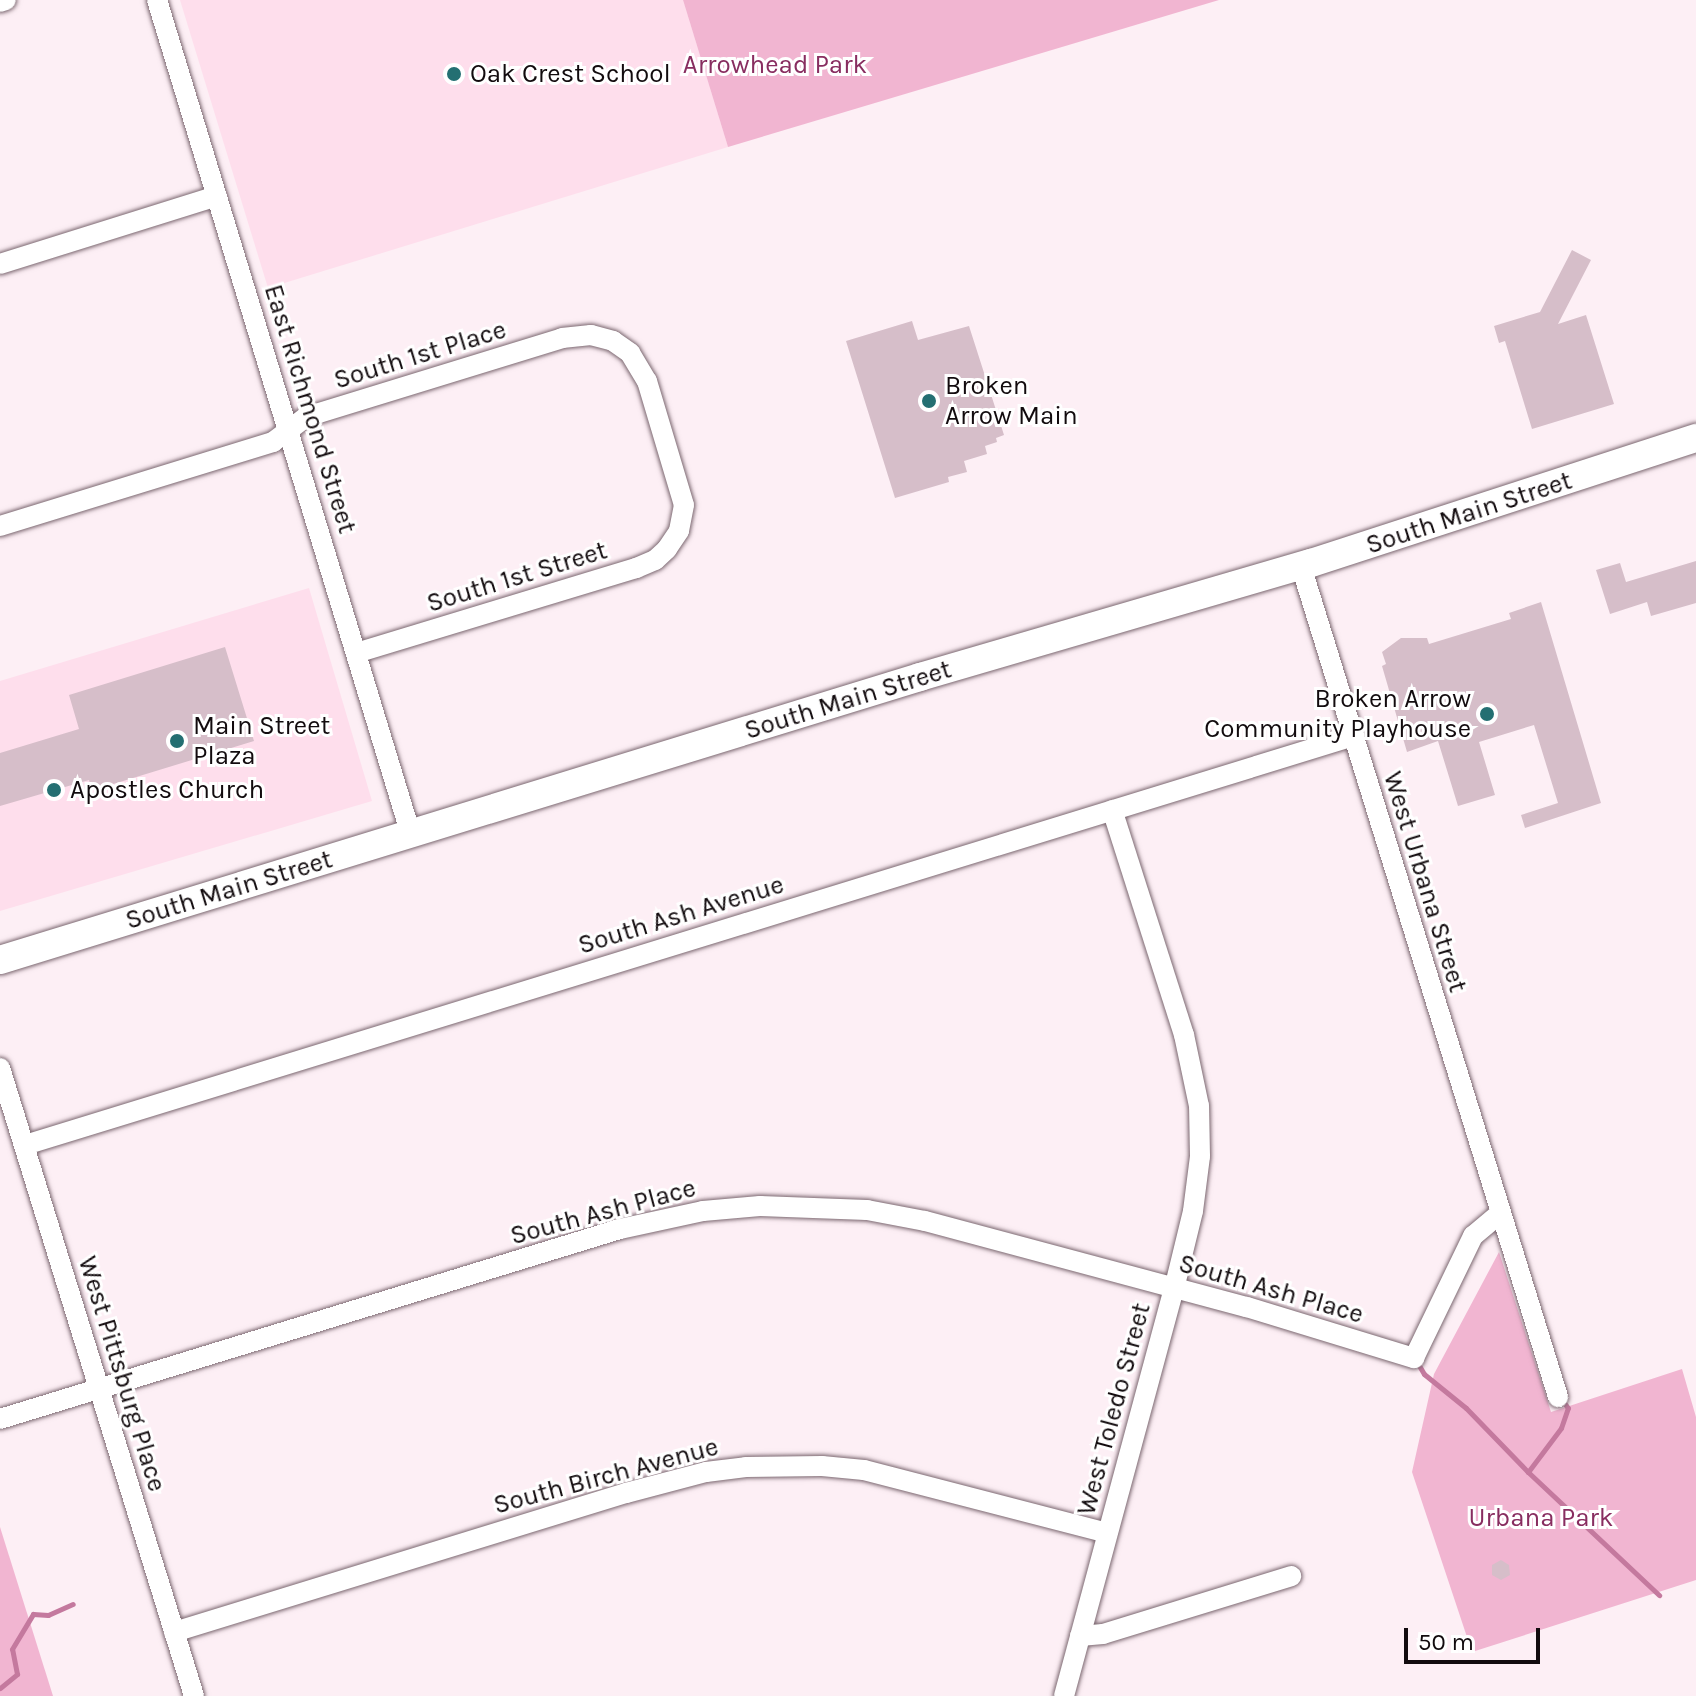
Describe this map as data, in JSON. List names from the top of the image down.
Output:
{
  "streets": {
    "street": [
      "South 1st Place",
      "East Richmond Street",
      "South Main Street",
      "South 1st Street",
      "West Urbana Street",
      "South Ash Avenue",
      "South Ash Place",
      "West Pittsburg Place",
      "West Toledo Street",
      "South Birch Avenue"
    ]
  },
  "crossings": [
    ["South 1st Place", "East Richmond Street"],
    ["South 1st Place", "South 1st Street"],
    ["East Richmond Street", "South Main Street"],
    ["East Richmond Street", "South 1st Street"],
    ["South Main Street", "West Urbana Street"],
    ["West Urbana Street", "South Ash Avenue"],
    ["West Urbana Street", "South Ash Place"],
    ["South Ash Avenue", "West Pittsburg Place"],
    ["South Ash Avenue", "West Toledo Street"],
    ["South Ash Place", "West Pittsburg Place"],
    ["South Ash Place", "West Toledo Street"],
    ["West Pittsburg Place", "South Birch Avenue"],
    ["West Toledo Street", "South Birch Avenue"]
  ],
  "parks": ["Arrowhead Park", "Urbana Park"],
  "places": [
    "Oak Crest School",
    "Broken Arrow Main",
    "Broken Arrow Community Playhouse",
    "Main Street Plaza",
    "Apostles Church"
  ],
  "scale_bar": "50 m"
}
